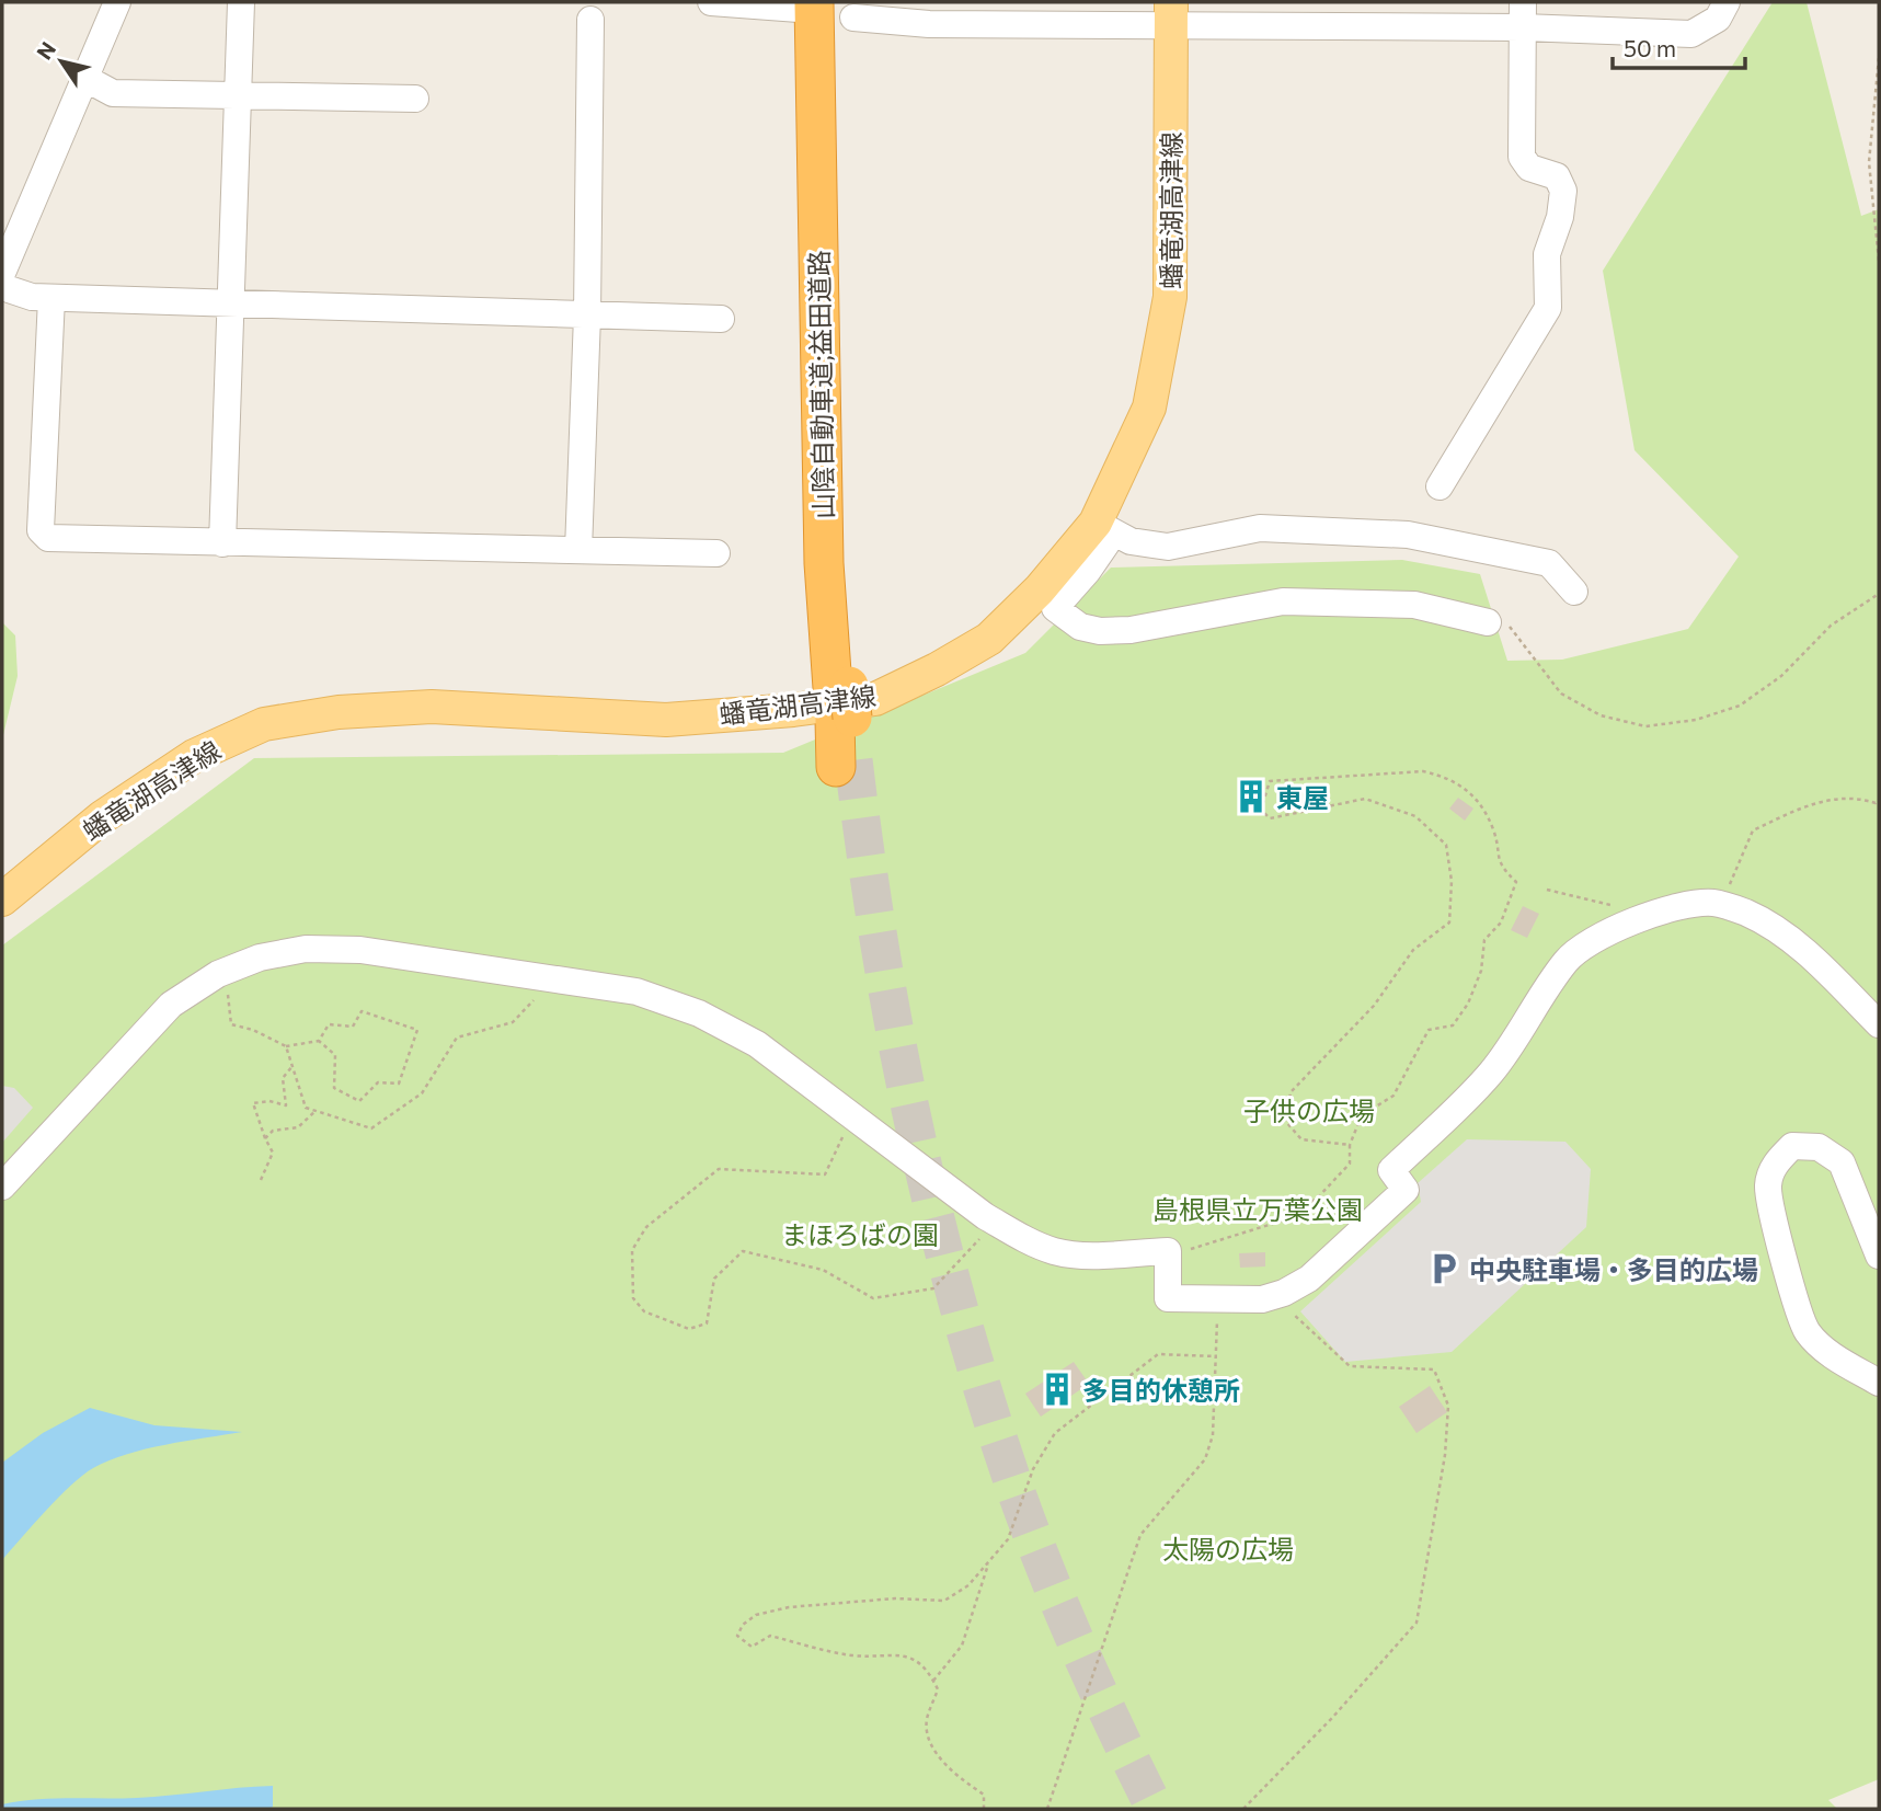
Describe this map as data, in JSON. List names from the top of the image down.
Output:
{
  "streets": {
    "highway": ["山陰自動車道;益田道路"],
    "main road": ["蟠竜湖高津線"]
  },
  "parks": [
    "子供の広場",
    "島根県立万葉公園",
    "まほろばの園",
    "太陽の広場"
  ],
  "places": {
    "building": ["東屋", "多目的休憩所"],
    "parking": ["中央駐車場・多目的広場"]
  },
  "scale_bar": "50 m",
  "north": "top left"
}
